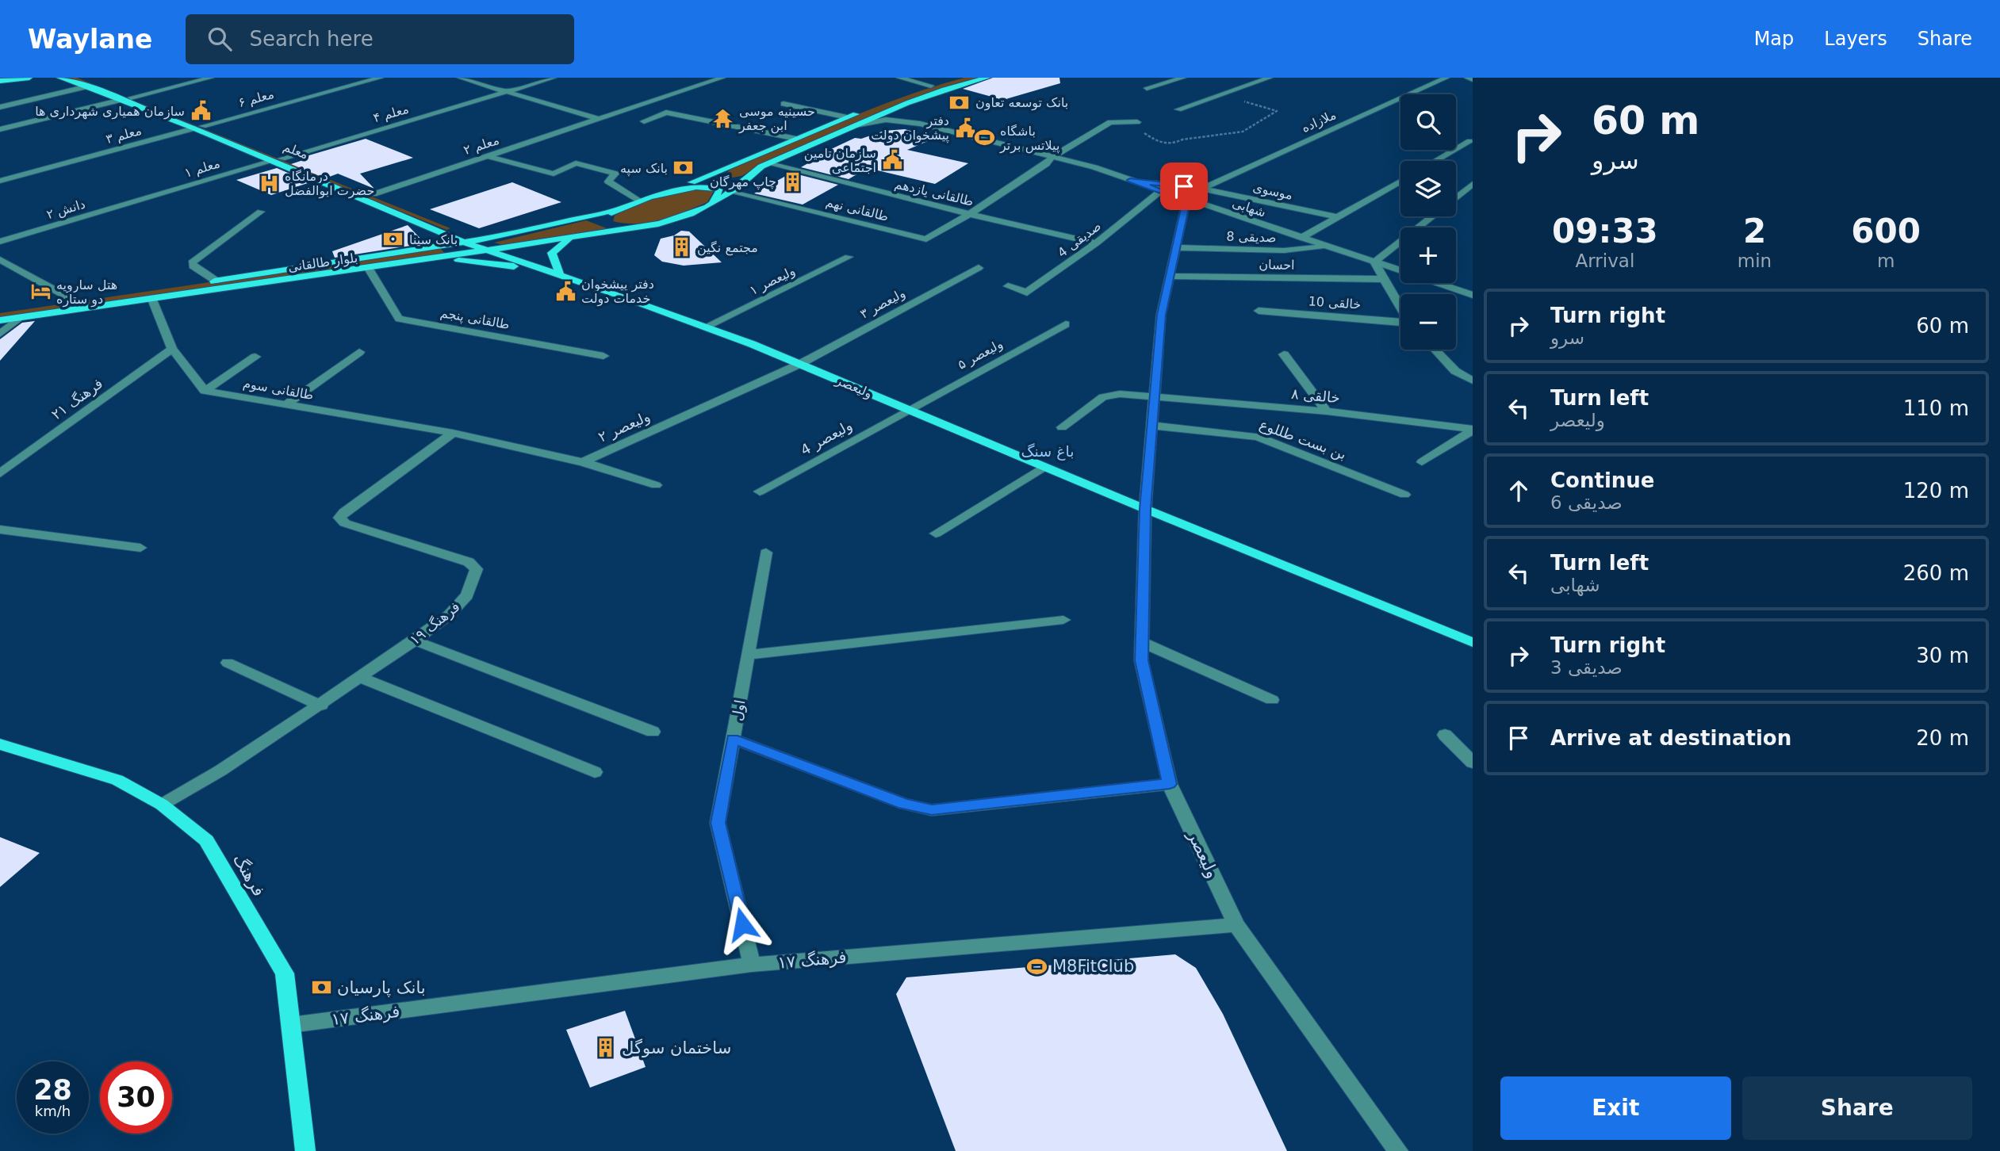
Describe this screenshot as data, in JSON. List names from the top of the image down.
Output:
{
  "streets": {
    "main road": [
      "معلم",
      "بلوار طالقانی",
      "ولیعصر",
      "فرهنگ"
    ],
    "street": [
      "معلم ۶",
      "معلم ۴",
      "ملازاده",
      "معلم ۳",
      "معلم ٢",
      "معلم ١",
      "موسوی",
      "طالقانی یازدهم",
      "شهابی",
      "دانش ٢",
      "طالقانی نهم",
      "صدیقی 8",
      "صدیقی 4",
      "احسان",
      "ولیعصر ١",
      "خالقی 10",
      "ولیعصر ٣",
      "طالقانی پنجم",
      "ولیعصر ۵",
      "طالقانی سوم",
      "خالقی ۸",
      "فرهنگ ۲۱",
      "ولیعصر ٢",
      "ولیعصر 4",
      "بن بست طللوع",
      "فرهنگ ۱۹",
      "اول",
      "فرهنگ ۱۷"
    ]
  },
  "crossings": [
    ["معلم ۶", "معلم ۳"],
    ["معلم ۶", "معلم"],
    ["معلم ۴", "معلم"],
    ["معلم ۴", "معلم ١"],
    ["ملازاده", "موسوی"],
    ["معلم ۳", "معلم"],
    ["معلم ٢", "معلم"],
    ["معلم", "معلم ١"],
    ["معلم", "بلوار طالقانی"],
    ["معلم", "ولیعصر"],
    ["معلم ١", "دانش ٢"],
    ["موسوی", "شهابی"],
    ["طالقانی یازدهم", "طالقانی نهم"],
    ["طالقانی یازدهم", "صدیقی 4"],
    ["شهابی", "طالقانی نهم"],
    ["شهابی", "صدیقی 8"],
    ["شهابی", "صدیقی 4"],
    ["بلوار طالقانی", "طالقانی پنجم"],
    ["بلوار طالقانی", "ولیعصر"],
    ["ولیعصر ١", "ولیعصر"],
    ["ولیعصر ٣", "ولیعصر"],
    ["ولیعصر ٣", "ولیعصر ٢"],
    ["ولیعصر ۵", "ولیعصر"],
    ["ولیعصر ۵", "ولیعصر 4"],
    ["ولیعصر", "ولیعصر ٢"],
    ["ولیعصر", "ولیعصر 4"],
    ["ولیعصر", "فرهنگ ۱۷"],
    ["طالقانی سوم", "فرهنگ ۱۹"],
    ["فرهنگ ۱۹", "فرهنگ"],
    ["اول", "فرهنگ ۱۷"],
    ["فرهنگ", "فرهنگ ۱۷"]
  ],
  "districts": ["باغ سنگ"],
  "places": {
    "bank": [
      "بانک توسعه تعاون",
      "بانک سپه",
      "بانک سینا",
      "بانک پارسیان"
    ],
    "public building": [
      "سازمان همیاری شهرداری ها",
      "دفتر پیشخوان دولت",
      "سازمان تامین اجتماعی",
      "دفتر پیشخوان خدمات دولت"
    ],
    "temple": ["حسینیه موسی ابن جعفر"],
    "sports": ["باشگاه پیلاتس برتر", "M8FitClub"],
    "building": ["چاپ مهرگان", "مجتمع نگین", "ساختمان سوگل"],
    "hospital": ["درمانگاه حضرت ابوالفضل"],
    "hotel": ["هتل سارویه دو ستاره"]
  },
  "page": {
    "header": "Waylane",
    "search": "Search here",
    "nav": ["Map", "Layers", "Share"],
    "turn": ["60 m", "سرو"],
    "map_buttons": ["+", "−"],
    "eta": [
      "09:33",
      "Arrival",
      "2",
      "min",
      "600",
      "m"
    ],
    "list": [
      {
        "name": "Turn right",
        "note": "سرو",
        "value": "60 m"
      },
      {
        "name": "Turn left",
        "note": "ولیعصر",
        "value": "110 m"
      },
      {
        "name": "Continue",
        "note": "صدیقی 6",
        "value": "120 m"
      },
      {
        "name": "Turn left",
        "note": "شهابی",
        "value": "260 m"
      },
      {
        "name": "Turn right",
        "note": "صدیقی 3",
        "value": "30 m"
      },
      {
        "name": "Arrive at destination",
        "value": "20 m"
      }
    ],
    "speed": "28 km/h",
    "limit": "30",
    "buttons": ["Exit", "Share"]
  }
}
